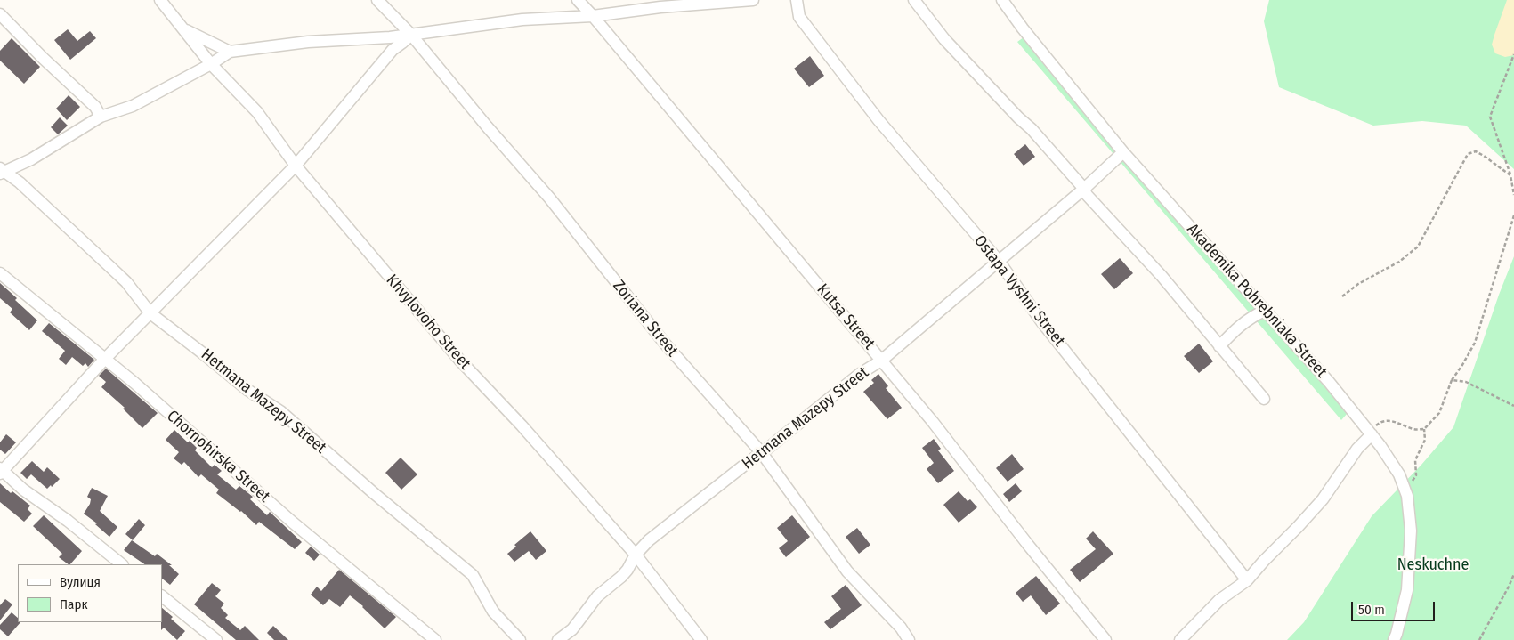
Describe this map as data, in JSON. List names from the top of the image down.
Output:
{
  "streets": {
    "street": [
      "Ostapa Vyshni Street",
      "Akademika Pohrebniaka Street",
      "Kutsa Street",
      "Zoriana Street",
      "Khvylovoho Street",
      "Hetmana Mazepy Street",
      "Chornohirska Street"
    ]
  },
  "crossings": [
    ["Ostapa Vyshni Street", "Hetmana Mazepy Street"],
    ["Akademika Pohrebniaka Street", "Hetmana Mazepy Street"],
    ["Kutsa Street", "Hetmana Mazepy Street"],
    ["Zoriana Street", "Hetmana Mazepy Street"],
    ["Khvylovoho Street", "Hetmana Mazepy Street"]
  ],
  "parks": ["Neskuchne"],
  "legend": ["Вулиця", "Парк"],
  "scale_bar": "50 m"
}
